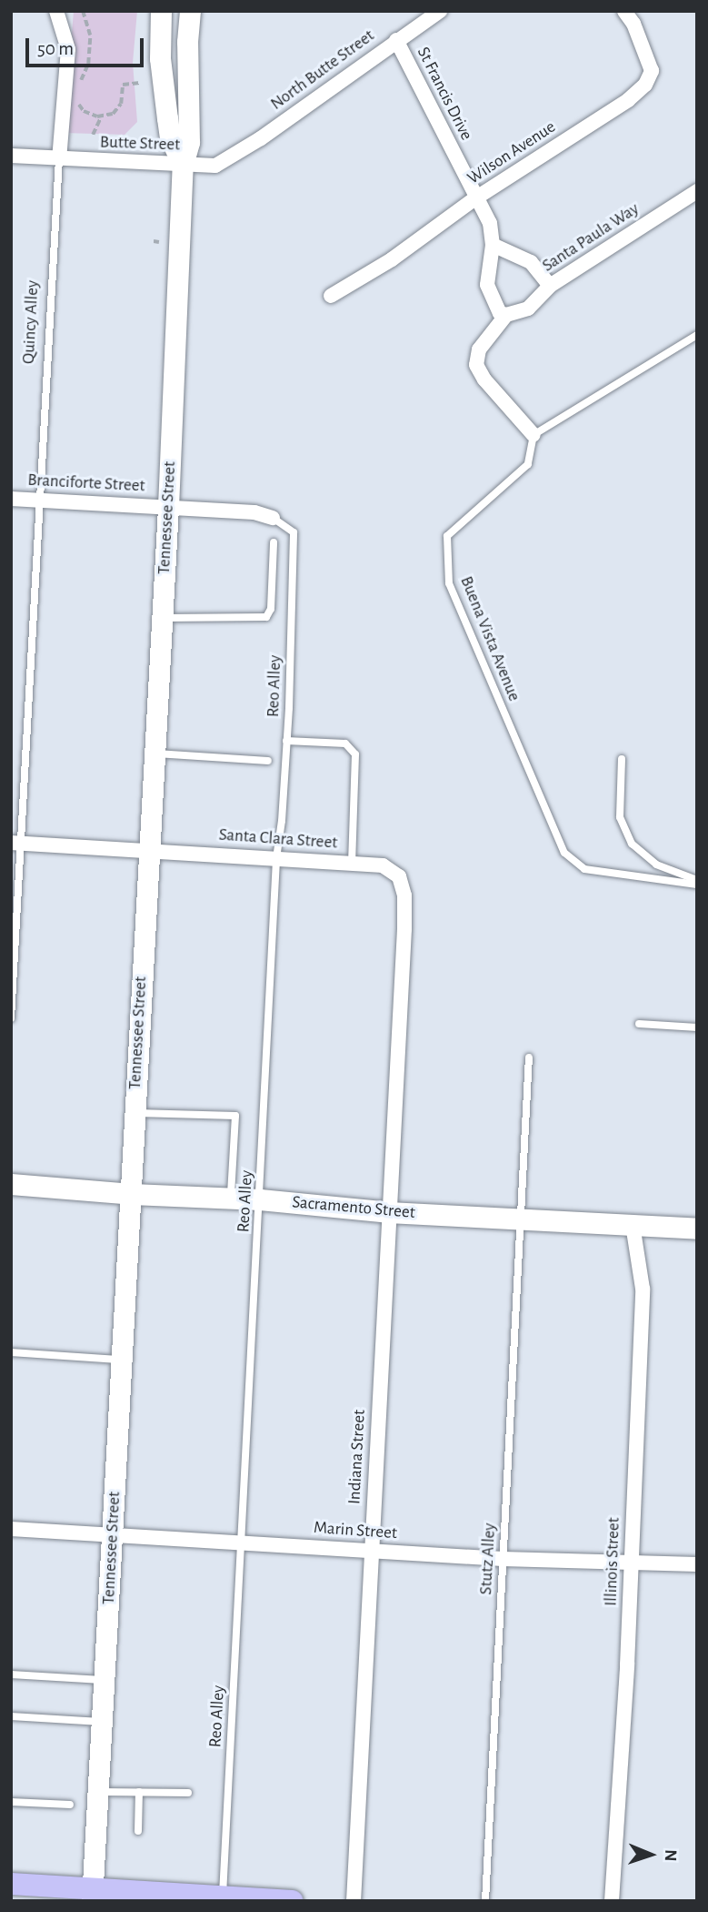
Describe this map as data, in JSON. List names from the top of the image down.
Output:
{
  "streets": {
    "main road": ["Tennessee Street", "Sacramento Street"],
    "street": [
      "North Butte Street",
      "St Francis Drive",
      "Butte Street",
      "Wilson Avenue",
      "Santa Paula Way",
      "Quincy Alley",
      "Branciforte Street",
      "Santa Clara Street",
      "Indiana Street",
      "Marin Street",
      "Illinois Street"
    ],
    "lane": ["Buena Vista Avenue", "Reo Alley", "Stutz Alley"]
  },
  "crossings": [
    ["North Butte Street", "St Francis Drive"],
    ["North Butte Street", "Butte Street"],
    ["St Francis Drive", "Wilson Avenue"],
    ["Butte Street", "Quincy Alley"],
    ["Butte Street", "Tennessee Street"],
    ["Quincy Alley", "Branciforte Street"],
    ["Quincy Alley", "Santa Clara Street"],
    ["Branciforte Street", "Tennessee Street"],
    ["Branciforte Street", "Reo Alley"],
    ["Tennessee Street", "Santa Clara Street"],
    ["Tennessee Street", "Sacramento Street"],
    ["Tennessee Street", "Marin Street"],
    ["Reo Alley", "Santa Clara Street"],
    ["Reo Alley", "Sacramento Street"],
    ["Reo Alley", "Marin Street"],
    ["Santa Clara Street", "Indiana Street"],
    ["Sacramento Street", "Indiana Street"],
    ["Sacramento Street", "Stutz Alley"],
    ["Sacramento Street", "Illinois Street"],
    ["Indiana Street", "Marin Street"],
    ["Marin Street", "Stutz Alley"],
    ["Marin Street", "Illinois Street"]
  ],
  "scale_bar": "50 m",
  "north": "right"
}
